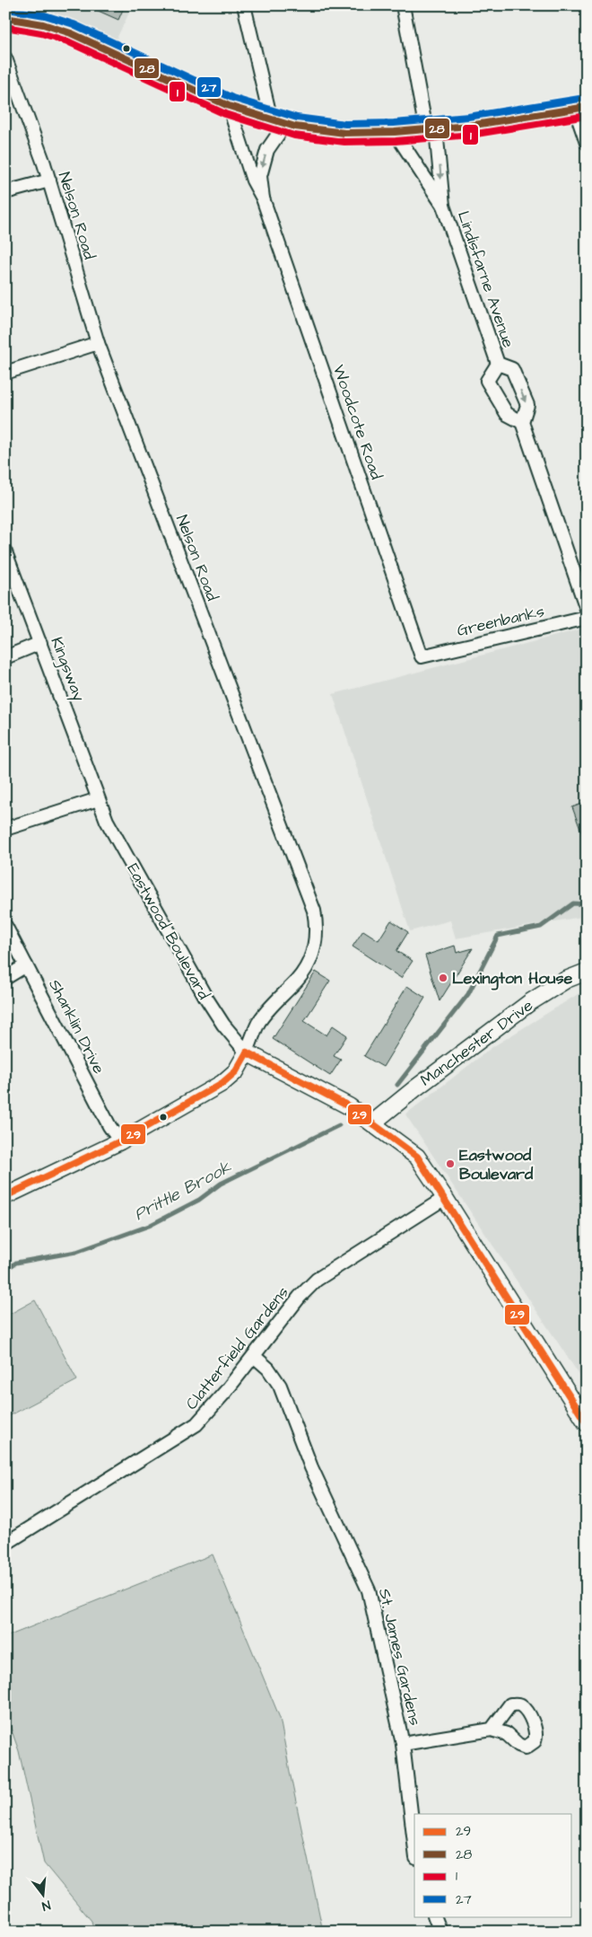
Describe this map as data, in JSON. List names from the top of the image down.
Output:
{
  "streets": {
    "street": [
      "Nelson Road",
      "Lindisfarne Avenue",
      "Woodcote Road",
      "Greenbanks",
      "Kingsway",
      "Eastwood Boulevard",
      "Shanklin Drive",
      "Manchester Drive",
      "Clatterfield Gardens",
      "St. James Gardens"
    ]
  },
  "crossings": [
    ["Nelson Road", "Eastwood Boulevard"],
    ["Woodcote Road", "Greenbanks"],
    ["Kingsway", "Eastwood Boulevard"],
    ["Eastwood Boulevard", "Manchester Drive"],
    ["Eastwood Boulevard", "Clatterfield Gardens"],
    ["Clatterfield Gardens", "St. James Gardens"]
  ],
  "water": ["Prittle Brook"],
  "places": ["Lexington House", "Eastwood Boulevard"],
  "lines": [
    "transit line 27",
    "transit line 28",
    "transit line 1",
    "transit line 29"
  ],
  "legend": [
    "29",
    "28",
    "1",
    "27"
  ],
  "north": "bottom"
}
